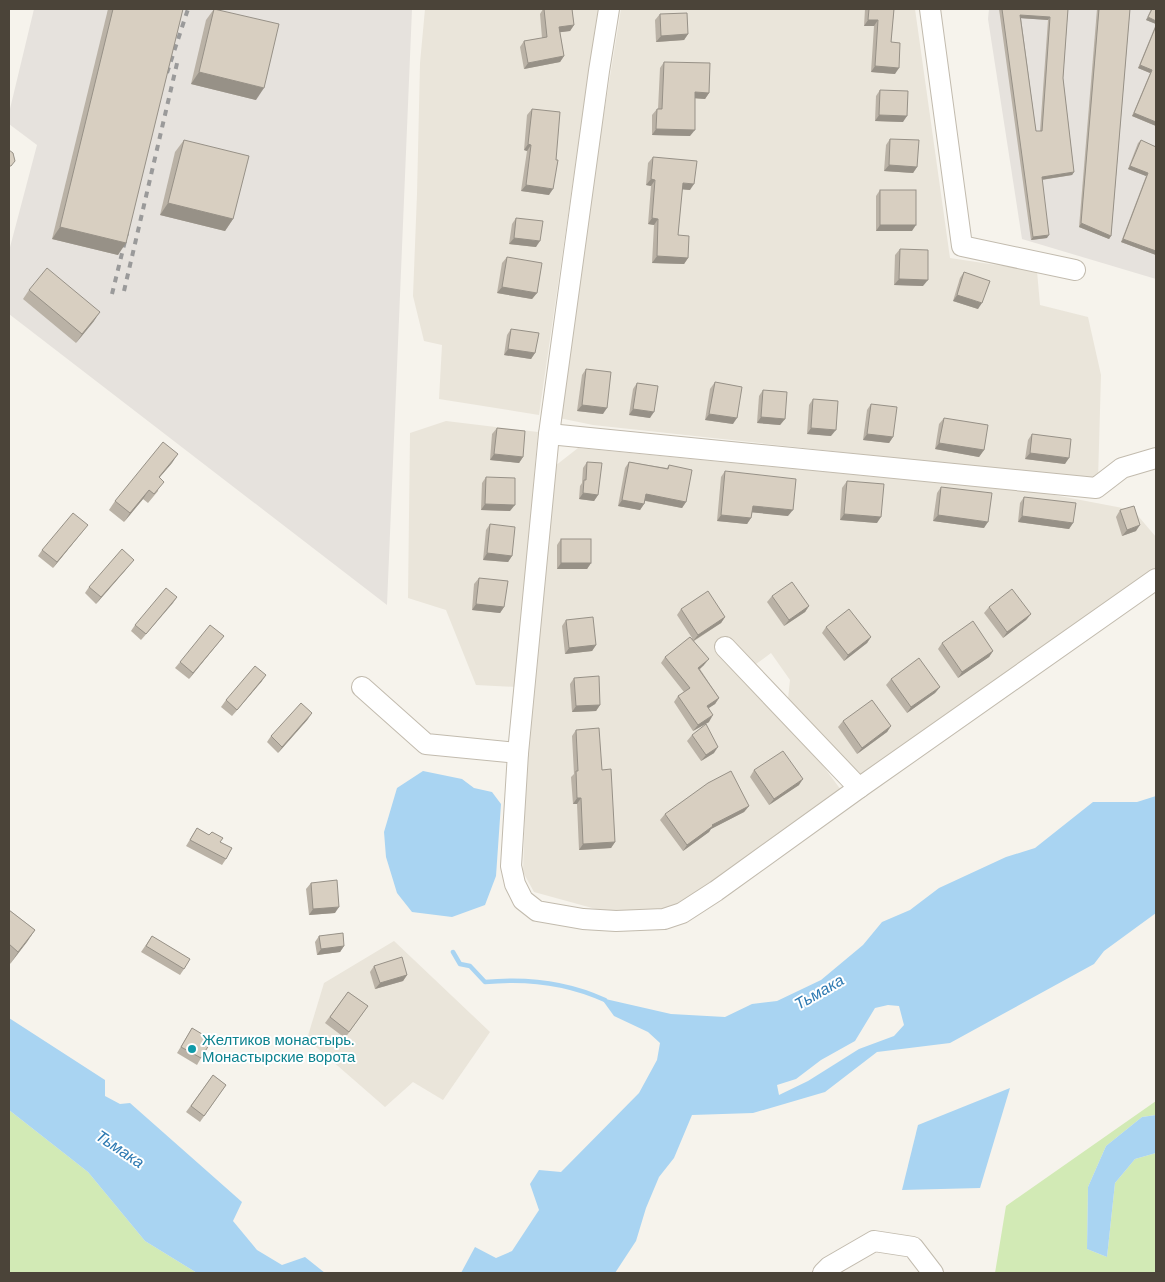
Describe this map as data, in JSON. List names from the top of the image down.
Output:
{
  "water": ["Тьмака"],
  "places": ["Желтиков монастырь. Монастырские ворота"]
}
